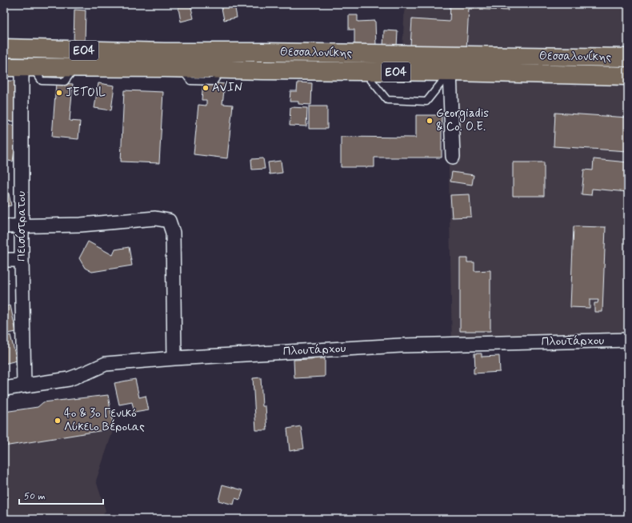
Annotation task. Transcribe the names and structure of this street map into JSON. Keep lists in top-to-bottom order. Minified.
{"streets":{"main road":["ΕΟ4","Θεσσαλονίκης"],"street":["Πεισίστρατου","Πλουτάρχου"]},"crossings":[["Θεσσαλονίκης","Πεισίστρατου"],["Πεισίστρατου","Πλουτάρχου"]],"places":["AVIN","JETOIL","Georgiadis & Co. O.E.","4ο & 3ο Γενικό Λύκειο Βέροιας"],"scale_bar":"50 m"}
